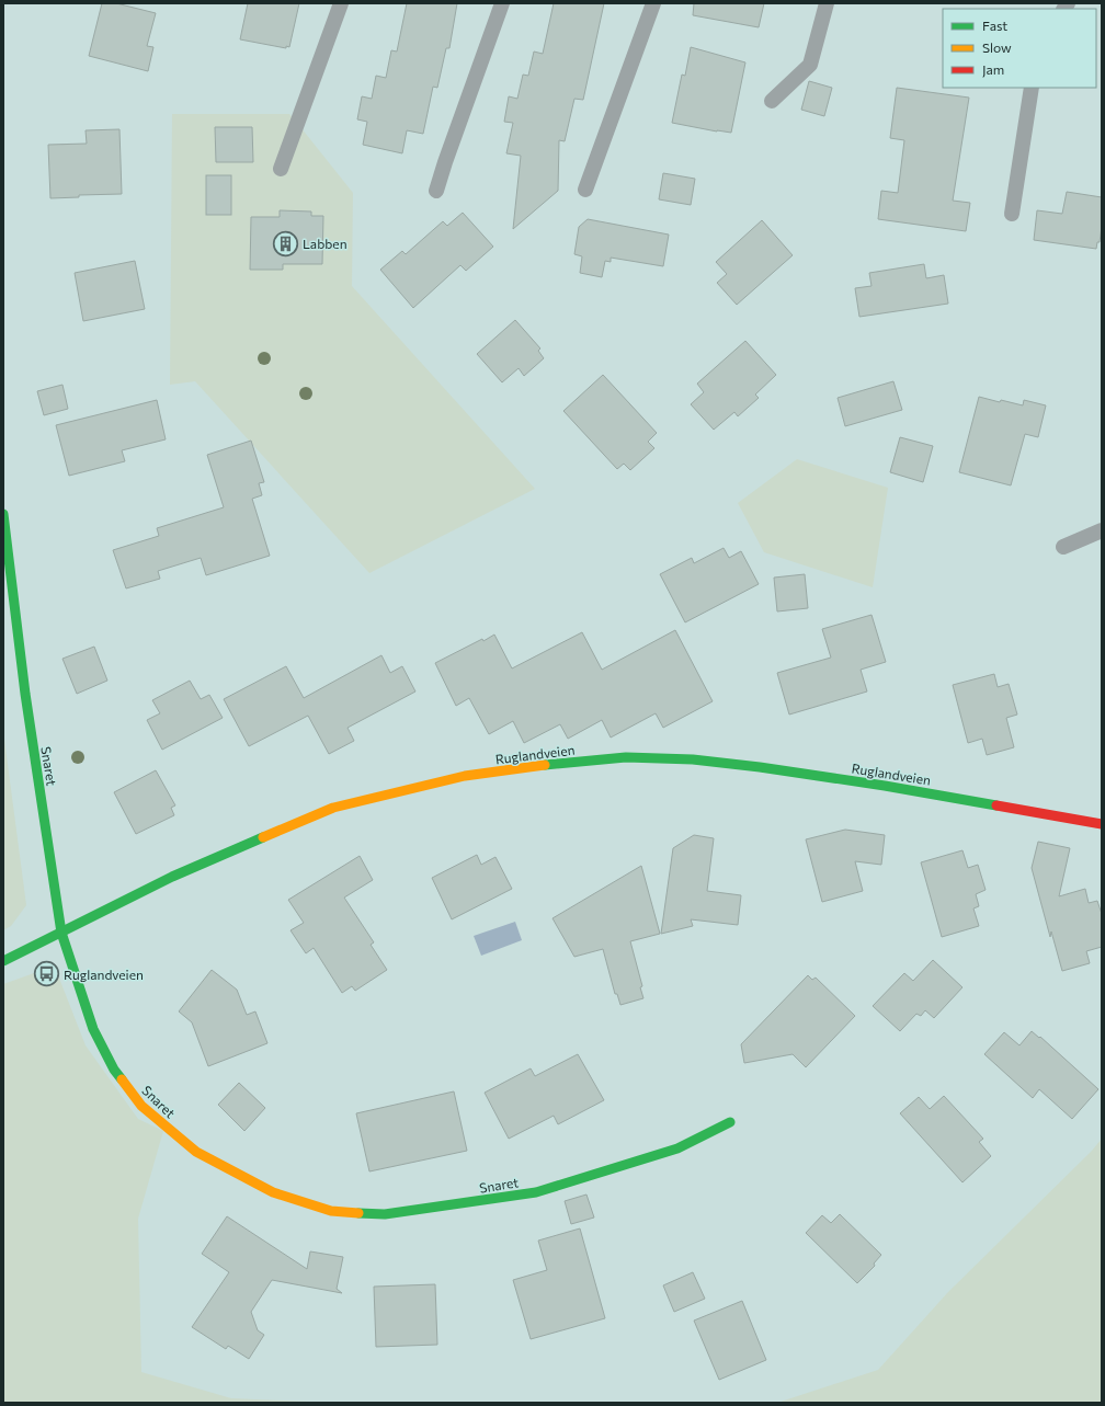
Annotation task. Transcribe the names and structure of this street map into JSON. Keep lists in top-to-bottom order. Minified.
{"streets":{"street":["Ruglandveien","Snaret"]},"crossings":[["Ruglandveien","Snaret"]],"places":{"building":["Labben"],"bus stop":["Ruglandveien"]},"legend":["Fast","Slow","Jam"]}
